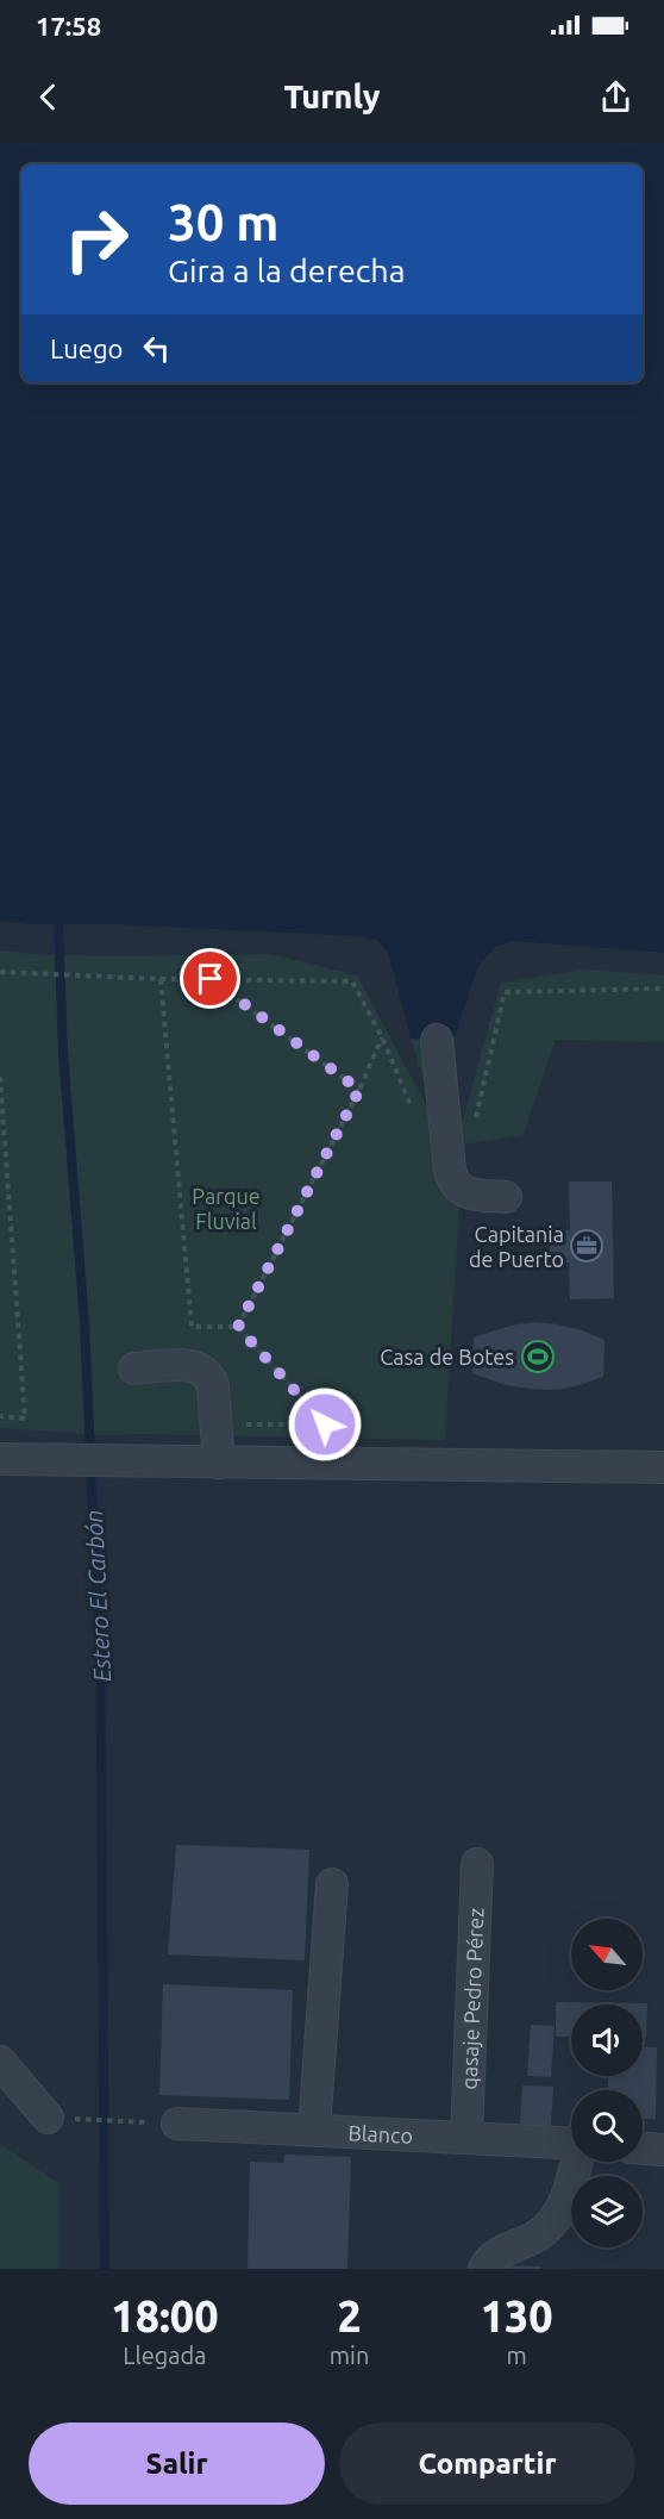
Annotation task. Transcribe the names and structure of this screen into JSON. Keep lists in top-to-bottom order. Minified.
{"streets":{"street":["qasaje Pedro Pérez","Blanco"]},"crossings":[["qasaje Pedro Pérez","Blanco"]],"water":["Estero El Carbón"],"parks":["Parque Fluvial"],"places":{"office":["Capitania de Puerto"],"sports":["Casa de Botes"]},"north":"top left","page":{"status":"17:58","header":"Turnly","turn":["30 m","Gira a la derecha"],"then":"Luego","eta":["18:00","Llegada","2","min","130","m"],"buttons":["Salir","Compartir"]}}
